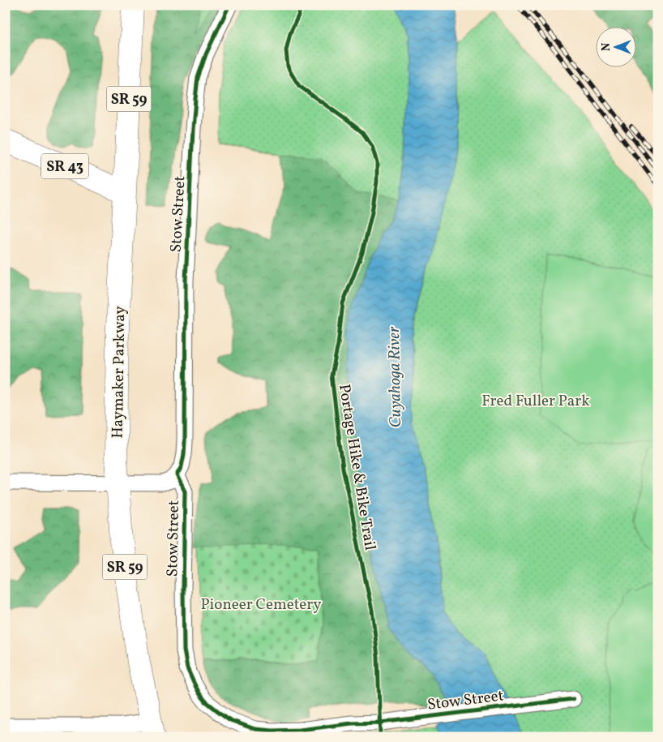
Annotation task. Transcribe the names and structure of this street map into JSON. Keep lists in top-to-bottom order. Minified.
{"streets":{"main road":["SR 59","SR 43","Haymaker Parkway"],"street":["Stow Street"],"cycle path":["Portage Hike & Bike Trail"]},"crossings":[["SR 43","Haymaker Parkway"]],"water":["Cuyahoga River"],"parks":["Fred Fuller Park","Pioneer Cemetery"],"north":"left"}
